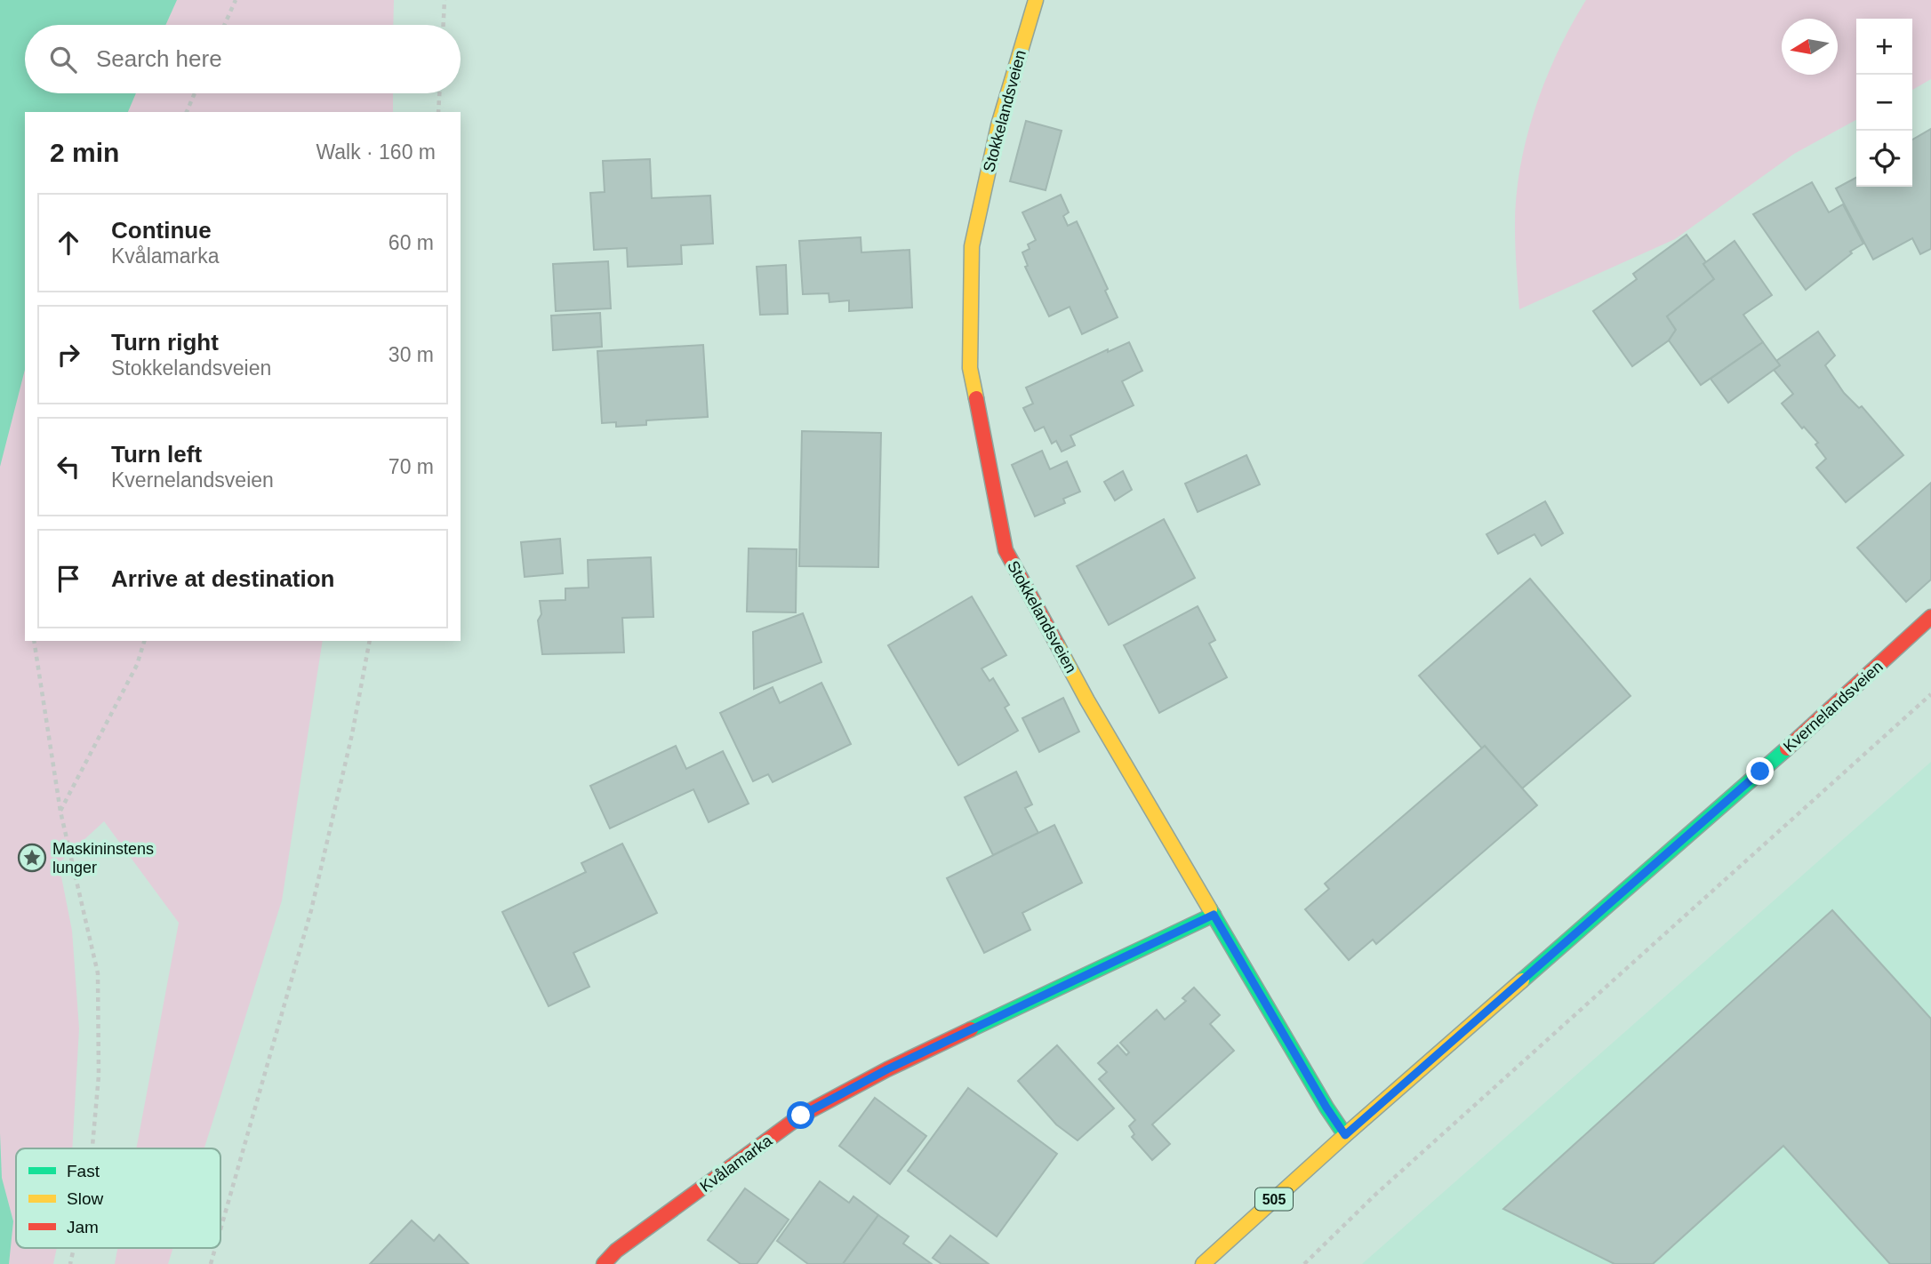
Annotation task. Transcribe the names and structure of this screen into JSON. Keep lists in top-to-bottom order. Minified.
{"streets":{"street":["Stokkelandsveien","Kvernelandsveien","Kvålamarka","505"]},"crossings":[["Stokkelandsveien","Kvernelandsveien"],["Stokkelandsveien","Kvålamarka"]],"places":{"place":["Maskininstens lunger"]},"legend":["Fast","Slow","Jam"],"north":"left","page":{"map_buttons":["+","−"],"search":"Search here","heading":["2 min","Walk · 160 m"],"list":[["Continue","Kvålamarka","60 m"],["Turn right","Stokkelandsveien","30 m"],["Turn left","Kvernelandsveien","70 m"],"Arrive at destination"]}}
